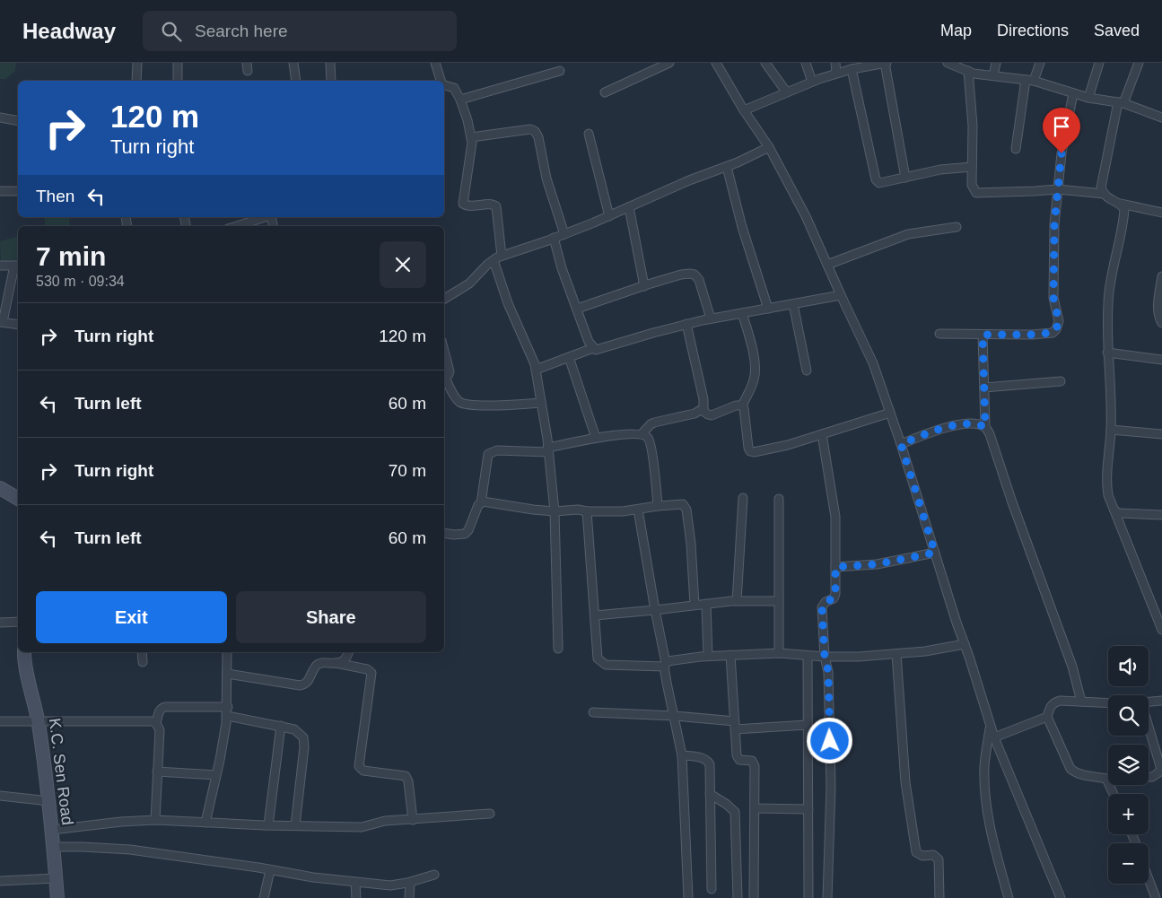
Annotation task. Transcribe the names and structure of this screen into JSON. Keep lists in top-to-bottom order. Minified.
{"streets":{"street":["K.C. Sen Road"]},"page":{"header":"Headway","search":"Search here","nav":["Map","Directions","Saved"],"turn":["120 m","Turn right"],"then":"Then","heading":["7 min","530 m · 09:34"],"list":[{"name":"Turn right","value":"120 m"},{"name":"Turn left","value":"60 m"},{"name":"Turn right","value":"70 m"},{"name":"Turn left","value":"60 m"}],"buttons":["Exit","Share"],"map_buttons":["+","−"]}}
